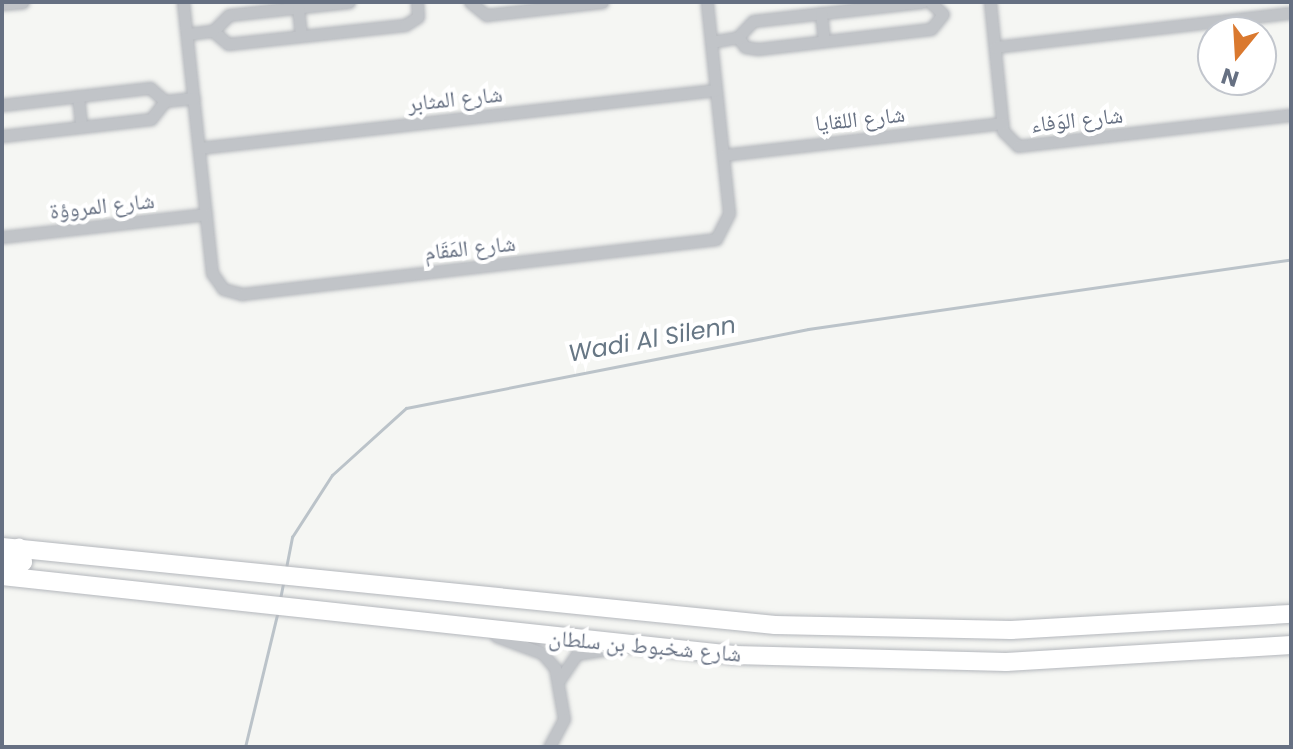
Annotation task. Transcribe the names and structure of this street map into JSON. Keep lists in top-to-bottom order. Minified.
{"streets":{"main road":["شارع شخبوط بن سلطان"],"street":["شارع المثابر","شارع اللقايا","شارع الوَفاء","شارع المروؤة","شارع المَقَام"]},"crossings":[["شارع المثابر","شارع المَقَام"],["شارع اللقايا","شارع الوَفاء"],["شارع اللقايا","شارع المَقَام"],["شارع المروؤة","شارع المَقَام"]],"water":["Wadi Al Silenn"],"north":"bottom"}
